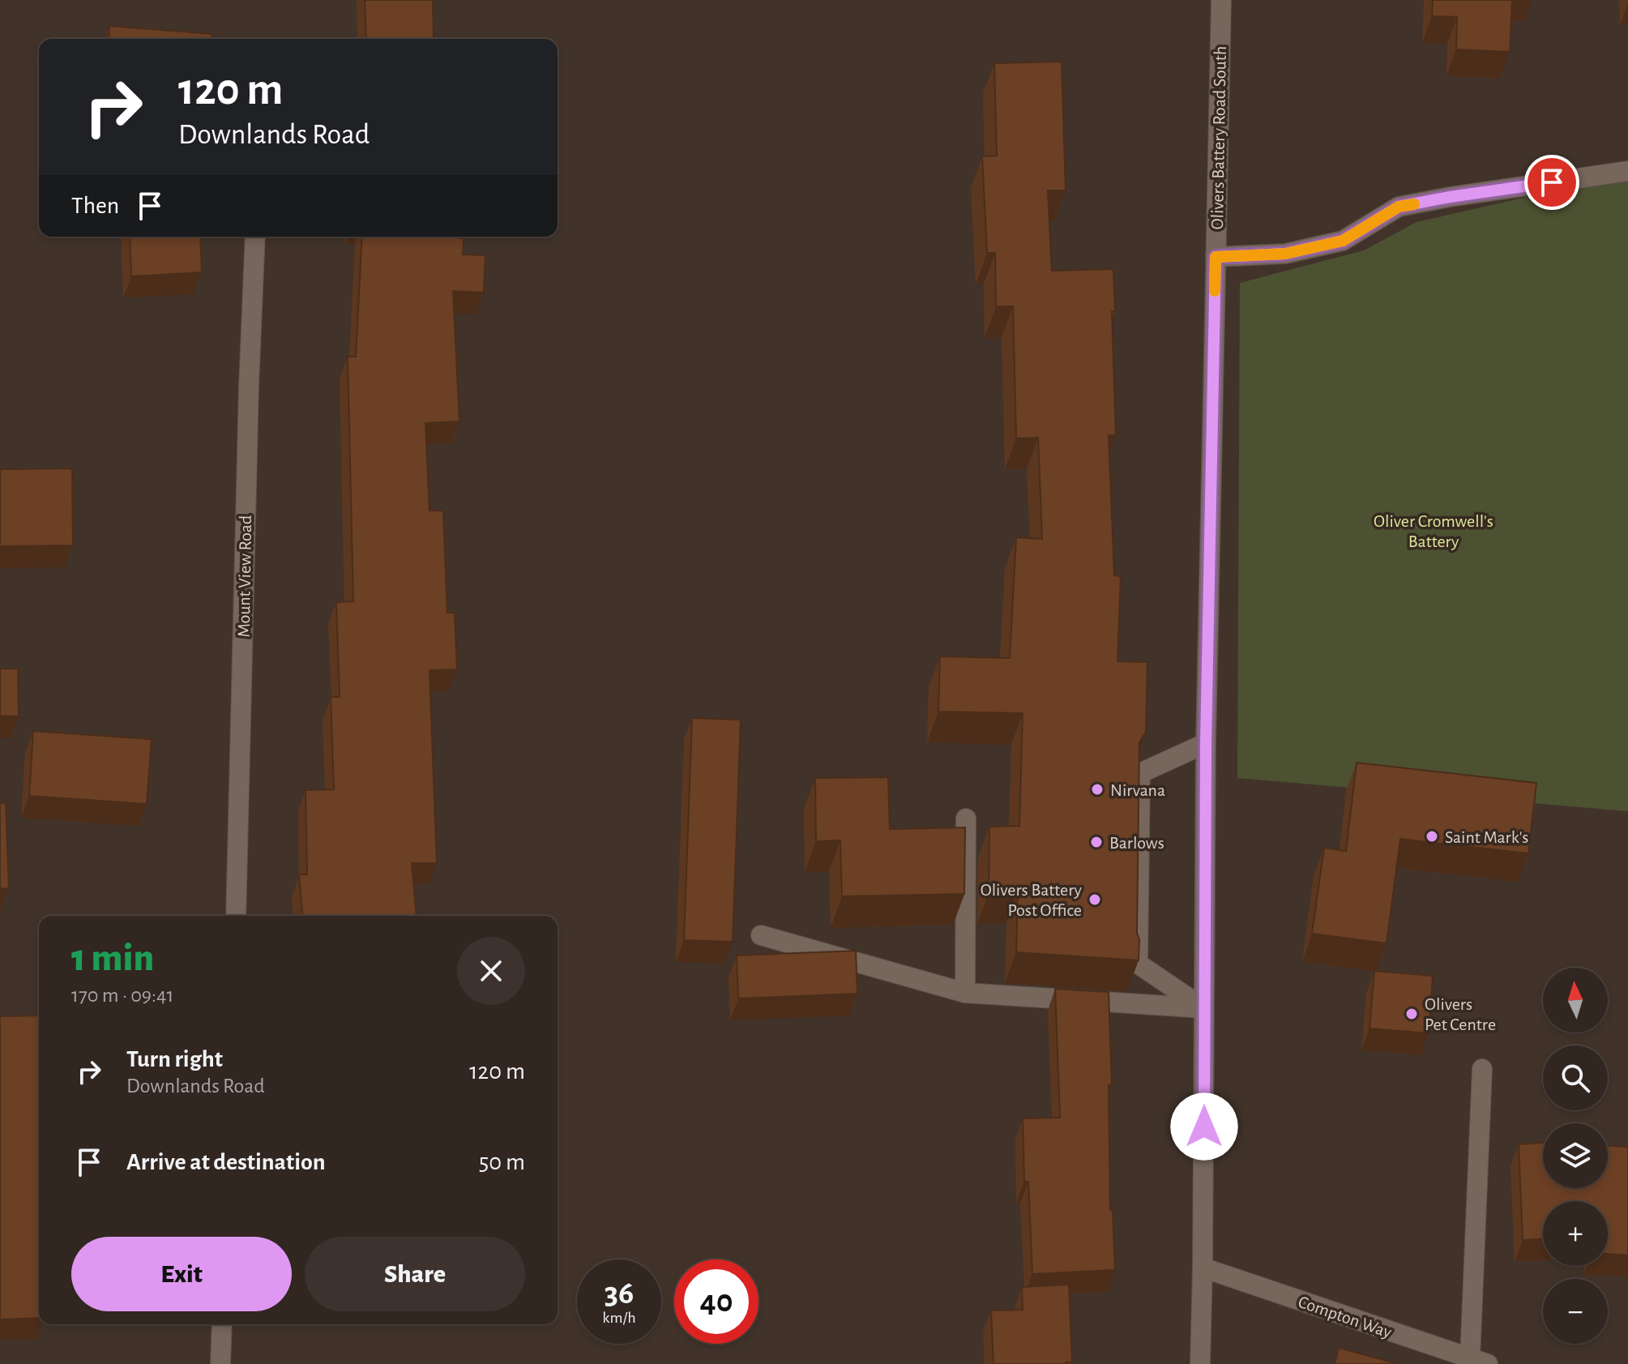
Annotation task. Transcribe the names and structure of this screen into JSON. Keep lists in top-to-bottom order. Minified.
{"streets":{"street":["Olivers Battery Road South","Mount View Road","Compton Way"]},"crossings":[["Olivers Battery Road South","Compton Way"]],"parks":["Oliver Cromwell's Battery"],"places":["Nirvana","Saint Mark's","Barlows","Olivers Battery Post Office","Olivers Pet Centre"],"north":"top","page":{"turn":["120 m","Downlands Road"],"then":"Then","heading":["1 min","170 m · 09:41"],"map_buttons":["+","−"],"list":[{"name":"Turn right","note":"Downlands Road","value":"120 m"},{"name":"Arrive at destination","value":"50 m"}],"buttons":["Exit","Share"],"speed":"36 km/h","limit":"40"}}
